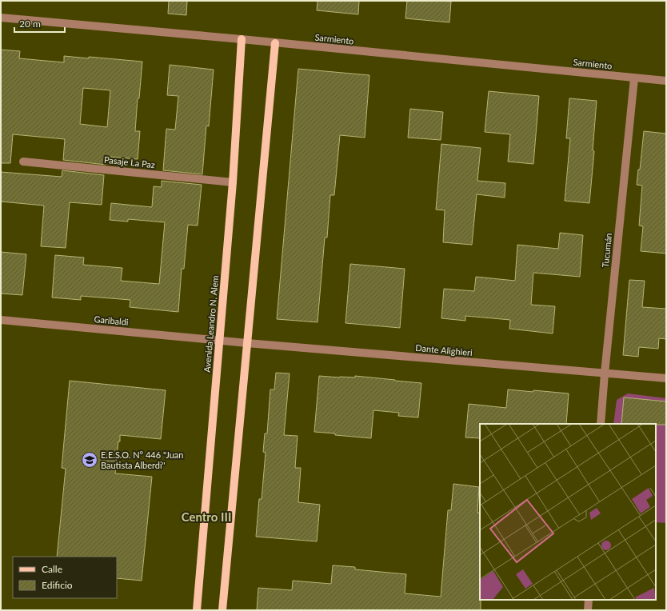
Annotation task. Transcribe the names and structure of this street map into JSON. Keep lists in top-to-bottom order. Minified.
{"streets":{"main road":["Avenida Leandro N. Alem"],"street":["Sarmiento","Pasaje La Paz","Tucumán","Garibaldi","Dante Alighieri"]},"crossings":[["Sarmiento","Tucumán"],["Sarmiento","Avenida Leandro N. Alem"],["Pasaje La Paz","Avenida Leandro N. Alem"],["Tucumán","Dante Alighieri"],["Garibaldi","Avenida Leandro N. Alem"],["Garibaldi","Dante Alighieri"],["Avenida Leandro N. Alem","Dante Alighieri"]],"districts":["Centro III"],"places":{"school or university":["E.E.S.O. N° 446 \"Juan Bautista Alberdi\""]},"legend":["Calle","Edificio"],"scale_bar":"20 m"}
